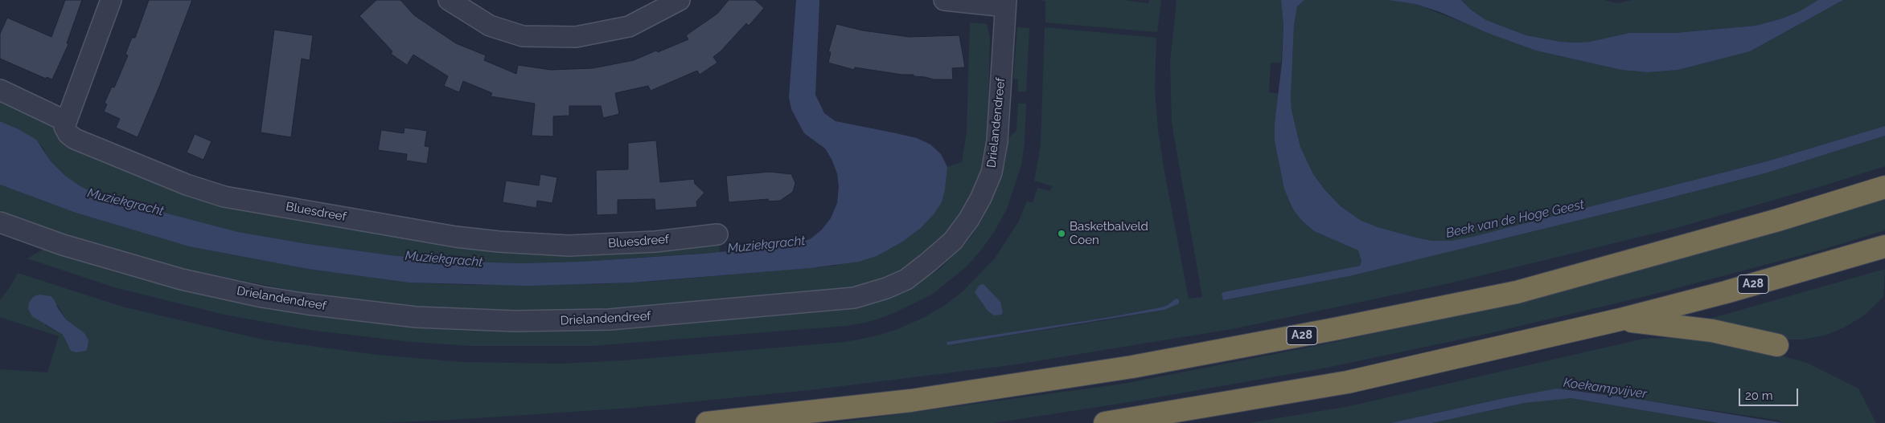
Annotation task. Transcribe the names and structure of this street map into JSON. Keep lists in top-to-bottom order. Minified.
{"streets":{"highway":["A28"],"street":["Drielandendreef","Bluesdreef"]},"water":["Muziekgracht","Beek van de Hoge Geest","Koekampvijver"],"places":["Basketbalveld Coen"],"scale_bar":"20 m"}
